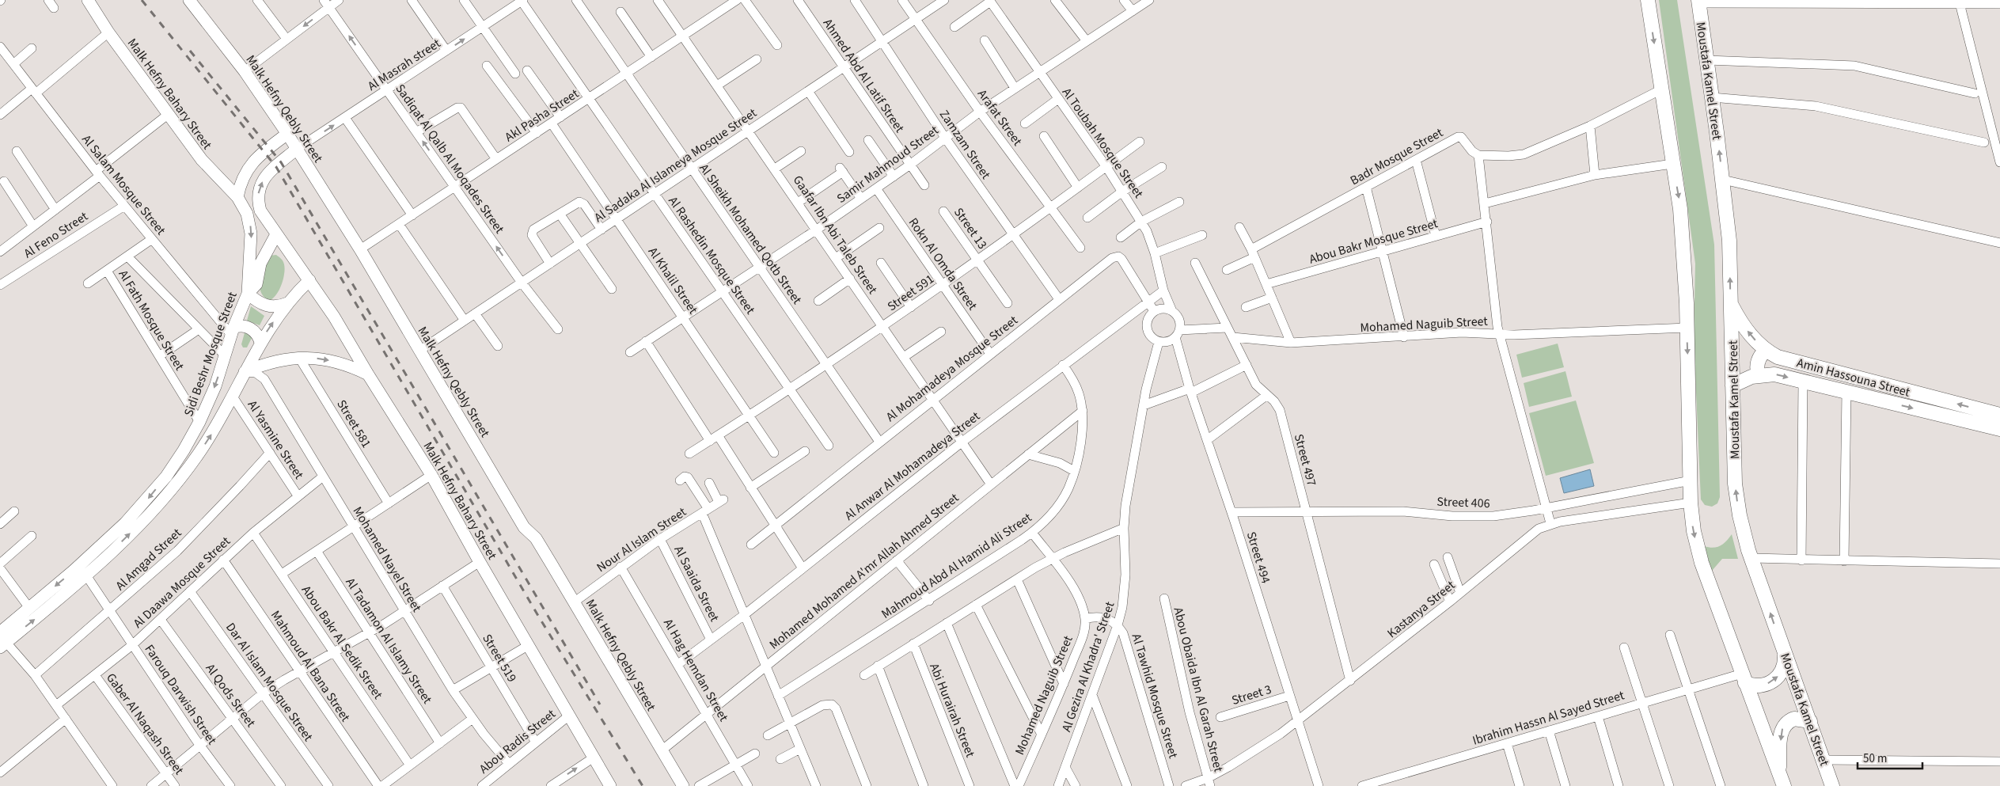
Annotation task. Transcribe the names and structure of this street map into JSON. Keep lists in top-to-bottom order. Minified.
{"streets":{"main road":["Moustafa Kamel Street","Amin Hassouna Street"],"street":["Al Masrah street","Ahmed Abd Al Latif Street","Malk Hefny Bahary Street","Malk Hefny Qebly Street","Akl Pasha Street","Arafat Street","Al Toubah Mosque Street","Zamzam Street","Badr Mosque Street","Sadiqat Al Qalb Al Moqades Street","Samir Mahmoud Street","Al Sadaka Al Islameya Mosque Street","Al Salam Mosque Street","Street 13","Al Sheikh Mohamed Qotb Street","Al Feno Street","Gaafar Ibn Abi Taleb Street","Abou Bakr Mosque Street","Al Rashedin Mosque Street","Rokn Al Omda Street","Al Khalil Street","Street 591","Al Fath Mosque Street","Mohamed Naguib Street","Sidi Beshr Mosque Street","Al Mohamadeya Mosque Street","Street 581","Al Yasmine Street","Street 497","Al Anwar Al Mohamadeya Street","Street 406","Nour Al Islam Street","Street 494","Al Amgad Street","Mohamed Nayel Street","Mahmoud Abd Al Hamid Ali Street","Mohamed Mohamed A'mr Allah Ahmed Street","Al Daawa Mosque Street","Al Saaida Street","Kastanya Street","Al Tadamon Al Islamy Street","Abou Bakr Al Sedik Street","Street 519","Mahmoud Al Bana Street","Al Gezira Al Khadra' Street","Al Hag Hemdan Street","Dar Al Islam Mosque Street","Abou Obaida Ibn Al Garah Street","Farouq Darwish Street","Street 3","Al Qods Street","Al Tawhid Mosque Street","Abi Hurairah Street","Ibrahim Hassn Al Sayed Street","Gaber Al Naqash Street","Abou Radis Street"]},"crossings":[["Al Masrah street","Malk Hefny Bahary Street"],["Al Masrah street","Malk Hefny Qebly Street"],["Al Masrah street","Sadiqat Al Qalb Al Moqades Street"],["Al Masrah street","Al Rashedin Mosque Street"],["Ahmed Abd Al Latif Street","Samir Mahmoud Street"],["Ahmed Abd Al Latif Street","Al Sadaka Al Islameya Mosque Street"],["Moustafa Kamel Street","Amin Hassouna Street"],["Malk Hefny Bahary Street","Malk Hefny Qebly Street"],["Malk Hefny Bahary Street","Sidi Beshr Mosque Street"],["Malk Hefny Bahary Street","Abou Radis Street"],["Malk Hefny Qebly Street","Akl Pasha Street"],["Malk Hefny Qebly Street","Al Sadaka Al Islameya Mosque Street"],["Malk Hefny Qebly Street","Nour Al Islam Street"],["Malk Hefny Qebly Street","Mohamed Mohamed A'mr Allah Ahmed Street"],["Akl Pasha Street","Sadiqat Al Qalb Al Moqades Street"],["Akl Pasha Street","Al Sheikh Mohamed Qotb Street"],["Akl Pasha Street","Gaafar Ibn Abi Taleb Street"],["Akl Pasha Street","Al Rashedin Mosque Street"],["Akl Pasha Street","Al Khalil Street"],["Arafat Street","Samir Mahmoud Street"],["Arafat Street","Al Sadaka Al Islameya Mosque Street"],["Arafat Street","Street 591"],["Al Toubah Mosque Street","Samir Mahmoud Street"],["Al Toubah Mosque Street","Street 591"],["Al Toubah Mosque Street","Al Mohamadeya Mosque Street"],["Al Toubah Mosque Street","Al Anwar Al Mohamadeya Street"],["Al Toubah Mosque Street","Street 494"],["Al Toubah Mosque Street","Al Gezira Al Khadra' Street"],["Zamzam Street","Samir Mahmoud Street"],["Zamzam Street","Al Sadaka Al Islameya Mosque Street"],["Zamzam Street","Street 591"],["Zamzam Street","Al Mohamadeya Mosque Street"],["Sadiqat Al Qalb Al Moqades Street","Al Sadaka Al Islameya Mosque Street"],["Samir Mahmoud Street","Al Sheikh Mohamed Qotb Street"],["Samir Mahmoud Street","Gaafar Ibn Abi Taleb Street"],["Samir Mahmoud Street","Al Rashedin Mosque Street"],["Samir Mahmoud Street","Rokn Al Omda Street"],["Samir Mahmoud Street","Al Khalil Street"],["Al Sadaka Al Islameya Mosque Street","Al Sheikh Mohamed Qotb Street"],["Al Sadaka Al Islameya Mosque Street","Gaafar Ibn Abi Taleb Street"],["Al Sadaka Al Islameya Mosque Street","Al Rashedin Mosque Street"],["Al Sadaka Al Islameya Mosque Street","Al Khalil Street"],["Al Salam Mosque Street","Al Feno Street"],["Al Salam Mosque Street","Sidi Beshr Mosque Street"],["Street 13","Street 591"],["Al Sheikh Mohamed Qotb Street","Street 591"],["Al Sheikh Mohamed Qotb Street","Al Mohamadeya Mosque Street"],["Gaafar Ibn Abi Taleb Street","Street 591"],["Gaafar Ibn Abi Taleb Street","Al Mohamadeya Mosque Street"],["Gaafar Ibn Abi Taleb Street","Al Anwar Al Mohamadeya Street"],["Gaafar Ibn Abi Taleb Street","Mohamed Mohamed A'mr Allah Ahmed Street"],["Al Rashedin Mosque Street","Street 591"],["Rokn Al Omda Street","Street 591"],["Rokn Al Omda Street","Al Mohamadeya Mosque Street"],["Al Khalil Street","Street 591"],["Al Fath Mosque Street","Sidi Beshr Mosque Street"],["Mohamed Naguib Street","Street 497"],["Mohamed Naguib Street","Mahmoud Abd Al Hamid Ali Street"],["Mohamed Naguib Street","Al Tawhid Mosque Street"],["Sidi Beshr Mosque Street","Al Yasmine Street"],["Sidi Beshr Mosque Street","Mohamed Nayel Street"],["Sidi Beshr Mosque Street","Farouq Darwish Street"],["Al Mohamadeya Mosque Street","Al Anwar Al Mohamadeya Street"],["Al Mohamadeya Mosque Street","Street 494"],["Al Mohamadeya Mosque Street","Al Gezira Al Khadra' Street"],["Al Yasmine Street","Al Amgad Street"],["Al Yasmine Street","Al Daawa Mosque Street"],["Street 497","Street 406"],["Street 497","Kastanya Street"],["Al Anwar Al Mohamadeya Street","Mahmoud Abd Al Hamid Ali Street"],["Al Anwar Al Mohamadeya Street","Al Saaida Street"],["Al Anwar Al Mohamadeya Street","Al Hag Hemdan Street"],["Street 406","Street 494"],["Nour Al Islam Street","Al Saaida Street"],["Nour Al Islam Street","Al Hag Hemdan Street"],["Street 494","Kastanya Street"],["Street 494","Al Gezira Al Khadra' Street"],["Street 494","Street 3"],["Al Amgad Street","Farouq Darwish Street"],["Mohamed Nayel Street","Al Daawa Mosque Street"],["Mohamed Nayel Street","Abou Radis Street"],["Mahmoud Abd Al Hamid Ali Street","Mohamed Mohamed A'mr Allah Ahmed Street"],["Mohamed Mohamed A'mr Allah Ahmed Street","Al Hag Hemdan Street"],["Al Daawa Mosque Street","Abou Bakr Al Sedik Street"],["Al Daawa Mosque Street","Mahmoud Al Bana Street"],["Al Daawa Mosque Street","Dar Al Islam Mosque Street"],["Al Daawa Mosque Street","Farouq Darwish Street"],["Al Daawa Mosque Street","Al Qods Street"],["Al Daawa Mosque Street","Gaber Al Naqash Street"],["Kastanya Street","Abou Obaida Ibn Al Garah Street"],["Street 519","Abou Radis Street"],["Al Gezira Al Khadra' Street","Al Tawhid Mosque Street"]],"one_way":["Al Masrah street"],"scale_bar":"50 m"}
